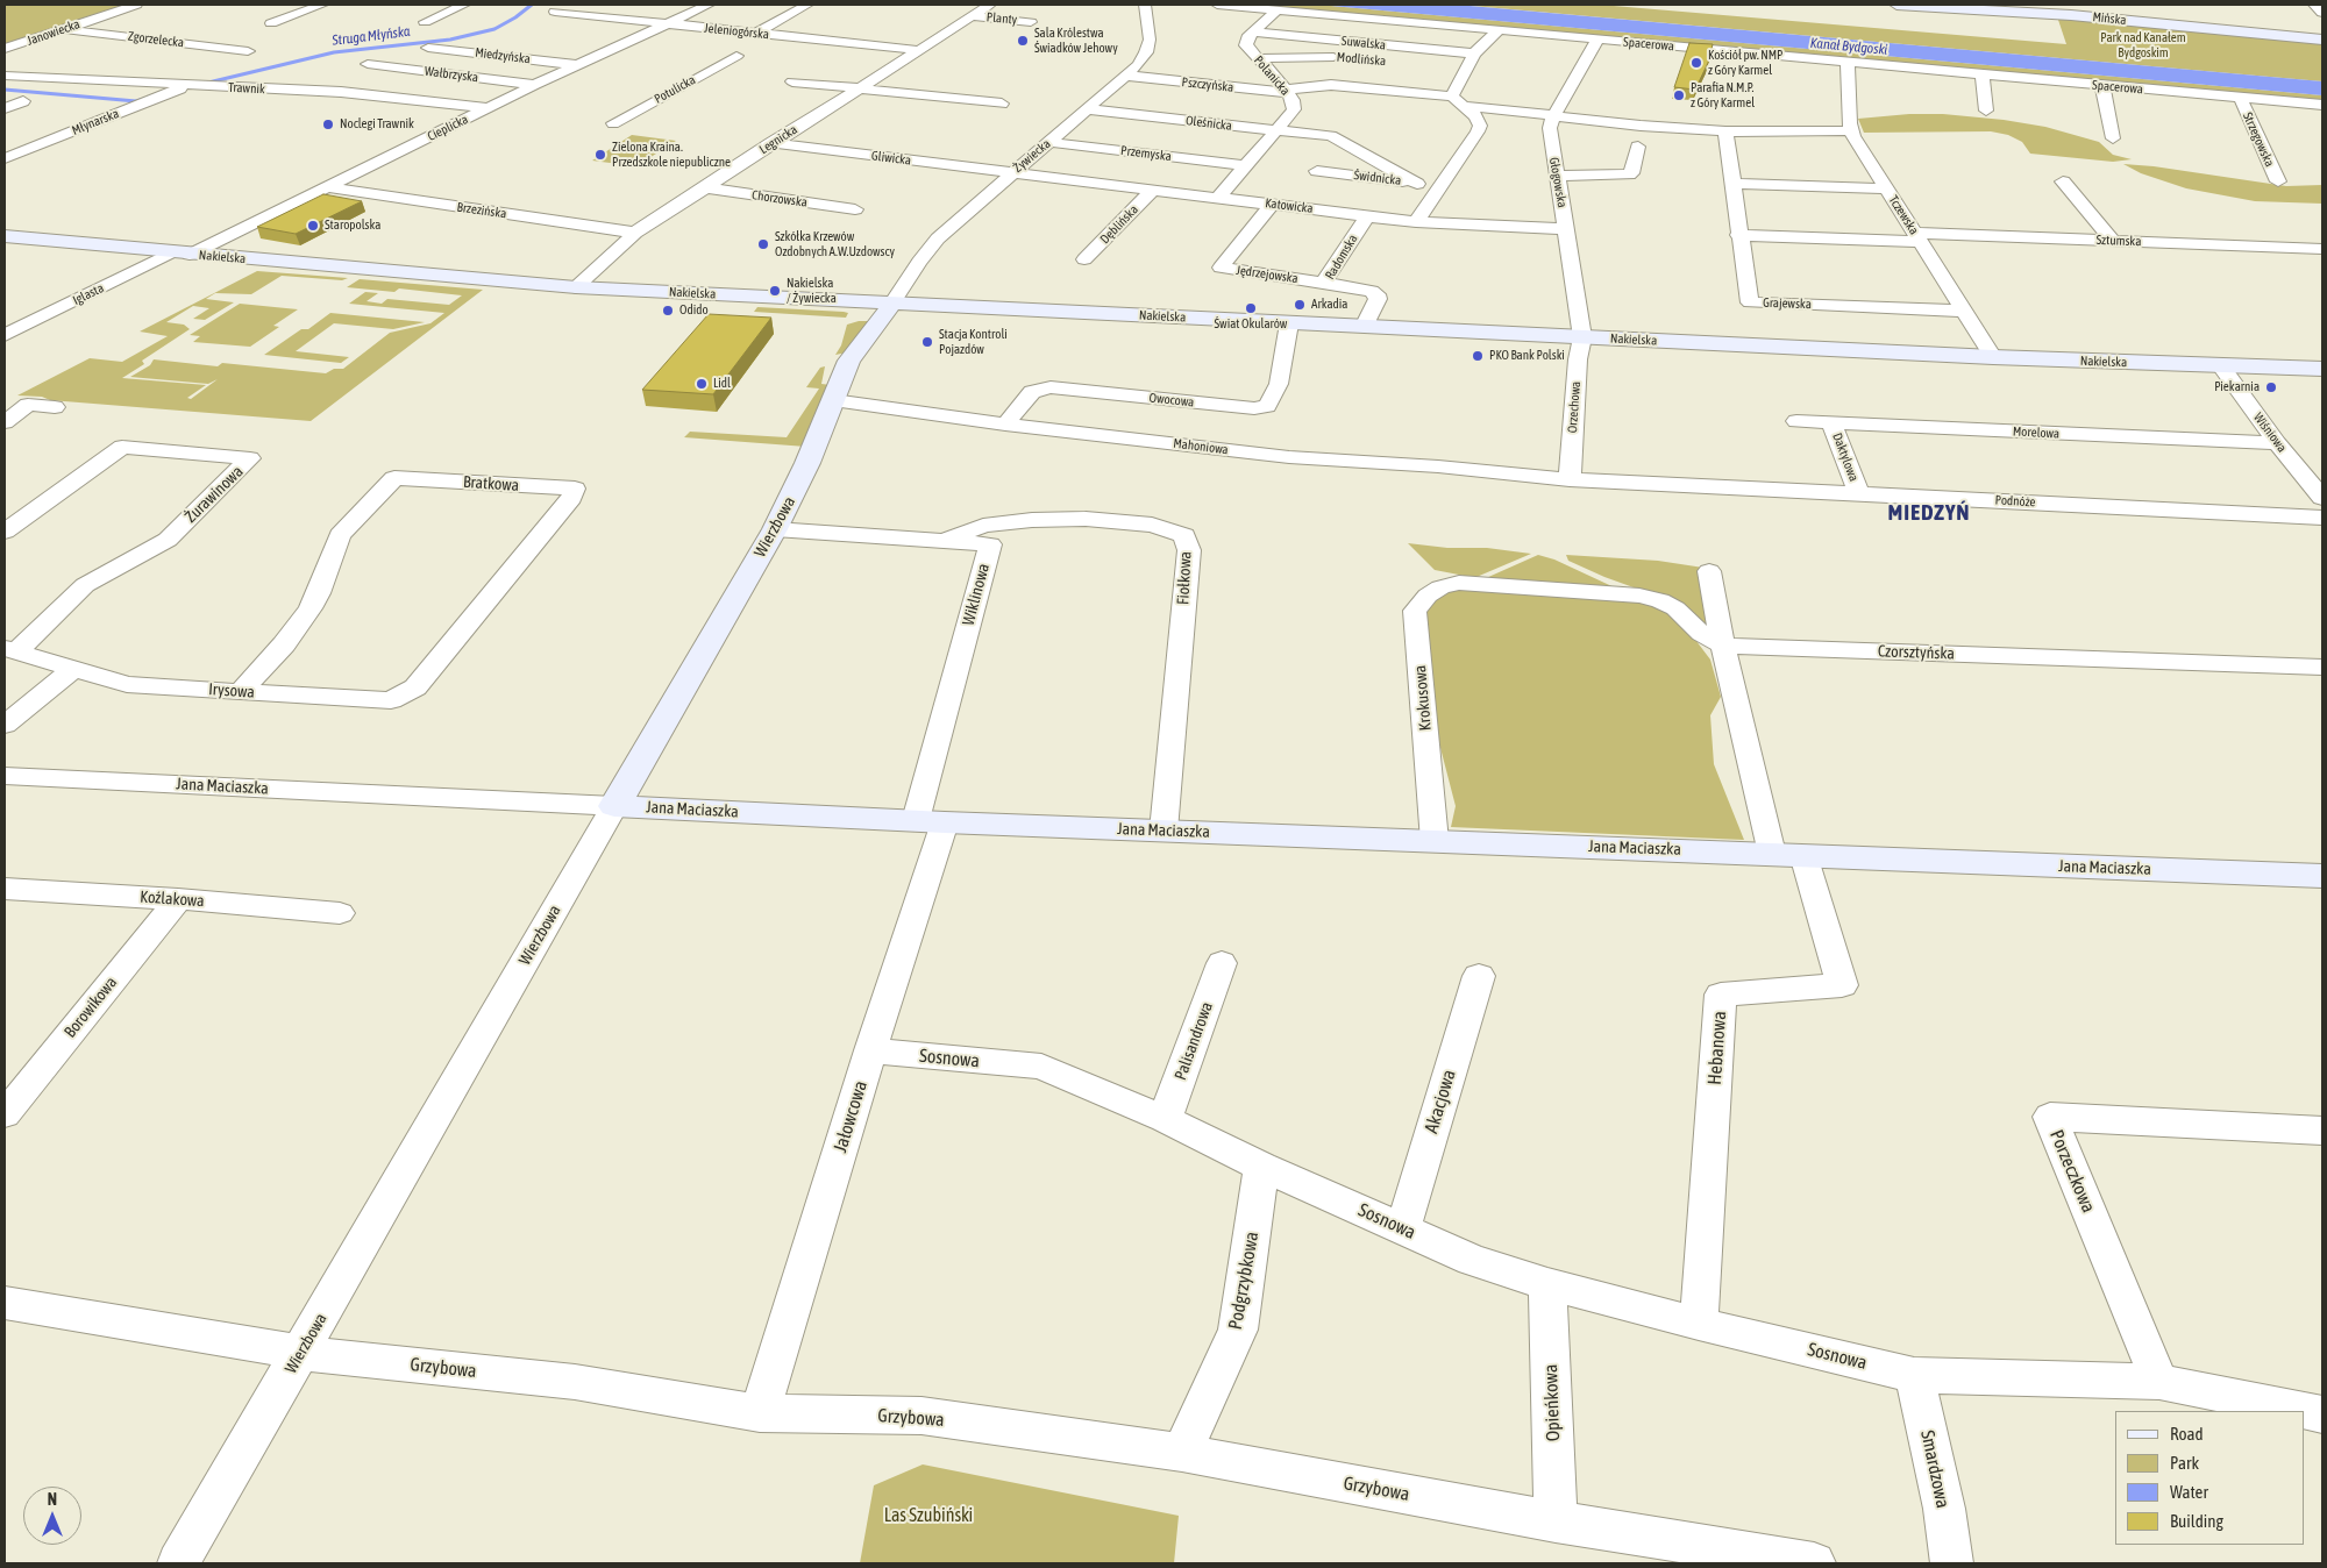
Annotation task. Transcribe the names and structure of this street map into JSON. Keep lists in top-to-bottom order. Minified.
{"streets":{"street":["Planty","Mińska","Jeleniogórska","Janowiecka","Zgorzelecka","Suwalska","Spacerowa","Miedzyńska","Modlińska","Wałbrzyska","Polanicka","Pszczyńska","Trawnik","Potulicka","Młynarska","Oleśnicka","Cieplicka","Legnicka","Strzegowska","Przemyska","Żywiecka","Gliwicka","Świdnicka","Głogowska","Chorzowska","Katowicka","Brzezińska","Tczewska","Dęblińska","Sztumska","Nakielska","Radomska","Jędrzejowska","Iglasta","Grajewska","Owocowa","Orzechowa","Morelowa","Wiśniowa","Mahoniowa","Daktylowa","Bratkowa","Żurawinowa","Podnóże","Wierzbowa","Fiołkowa","Wiklinowa","Czorsztyńska","Irysowa","Krokusowa","Jana Maciaszka","Koźlakowa","Borowikowa","Palisandrowa","Hebanowa","Sosnowa","Akacjowa","Jałowcowa","Porzeczkowa","Podgrzybkowa","Grzybowa","Opieńkowa","Smardzowa"]},"crossings":[["Planty","Legnicka"],["Jeleniogórska","Cieplicka"],["Jeleniogórska","Legnicka"],["Janowiecka","Zgorzelecka"],["Suwalska","Polanicka"],["Spacerowa","Polanicka"],["Spacerowa","Strzegowska"],["Spacerowa","Głogowska"],["Spacerowa","Tczewska"],["Miedzyńska","Cieplicka"],["Modlińska","Polanicka"],["Wałbrzyska","Cieplicka"],["Polanicka","Pszczyńska"],["Polanicka","Oleśnicka"],["Polanicka","Przemyska"],["Polanicka","Katowicka"],["Pszczyńska","Żywiecka"],["Trawnik","Młynarska"],["Trawnik","Cieplicka"],["Oleśnicka","Żywiecka"],["Oleśnicka","Świdnicka"],["Cieplicka","Brzezińska"],["Cieplicka","Nakielska"],["Cieplicka","Iglasta"],["Legnicka","Gliwicka"],["Legnicka","Chorzowska"],["Legnicka","Brzezińska"],["Legnicka","Nakielska"],["Przemyska","Żywiecka"],["Żywiecka","Gliwicka"],["Żywiecka","Katowicka"],["Żywiecka","Nakielska"],["Żywiecka","Wierzbowa"],["Gliwicka","Katowicka"],["Głogowska","Katowicka"],["Głogowska","Nakielska"],["Głogowska","Orzechowa"],["Katowicka","Dęblińska"],["Katowicka","Radomska"],["Katowicka","Jędrzejowska"],["Tczewska","Sztumska"],["Tczewska","Nakielska"],["Tczewska","Grajewska"],["Sztumska","Grajewska"],["Nakielska","Radomska"],["Nakielska","Iglasta"],["Nakielska","Owocowa"],["Nakielska","Orzechowa"],["Nakielska","Wiśniowa"],["Nakielska","Wierzbowa"],["Radomska","Jędrzejowska"],["Owocowa","Mahoniowa"],["Orzechowa","Mahoniowa"],["Orzechowa","Podnóże"],["Morelowa","Wiśniowa"],["Morelowa","Daktylowa"],["Mahoniowa","Podnóże"],["Mahoniowa","Wierzbowa"],["Daktylowa","Podnóże"],["Bratkowa","Irysowa"],["Żurawinowa","Irysowa"],["Wierzbowa","Wiklinowa"],["Wierzbowa","Jana Maciaszka"],["Wierzbowa","Grzybowa"],["Fiołkowa","Wiklinowa"],["Fiołkowa","Jana Maciaszka"],["Wiklinowa","Jana Maciaszka"],["Wiklinowa","Jałowcowa"],["Krokusowa","Jana Maciaszka"],["Jana Maciaszka","Hebanowa"],["Jana Maciaszka","Jałowcowa"],["Koźlakowa","Borowikowa"],["Palisandrowa","Sosnowa"],["Hebanowa","Sosnowa"],["Sosnowa","Akacjowa"],["Sosnowa","Jałowcowa"],["Sosnowa","Podgrzybkowa"],["Sosnowa","Opieńkowa"],["Sosnowa","Smardzowa"],["Jałowcowa","Grzybowa"],["Podgrzybkowa","Grzybowa"],["Grzybowa","Opieńkowa"]],"districts":["MIEDZYŃ"],"water":["Struga Młyńska","Kanał Bydgoski"],"parks":["Park nad Kanałem Bydgoskim","Las Szubiński"],"places":["Sala Królestwa Świadków Jehowy","Kościół pw. NMP z Góry Karmel","Parafia N.M.P. z Góry Karmel","Noclegi Trawnik","Zielona Kraina. Przedszkole niepubliczne","Staropolska","Szkółka Krzewów Ozdobnych A.W.Uzdowscy","Nakielska / Żywiecka","Arkadia","Świat Okularów","Odido","Stacja Kontroli Pojazdów","PKO Bank Polski","Lidl","Piekarnia"],"legend":["Road","Park","Water","Building"],"north":"top"}
